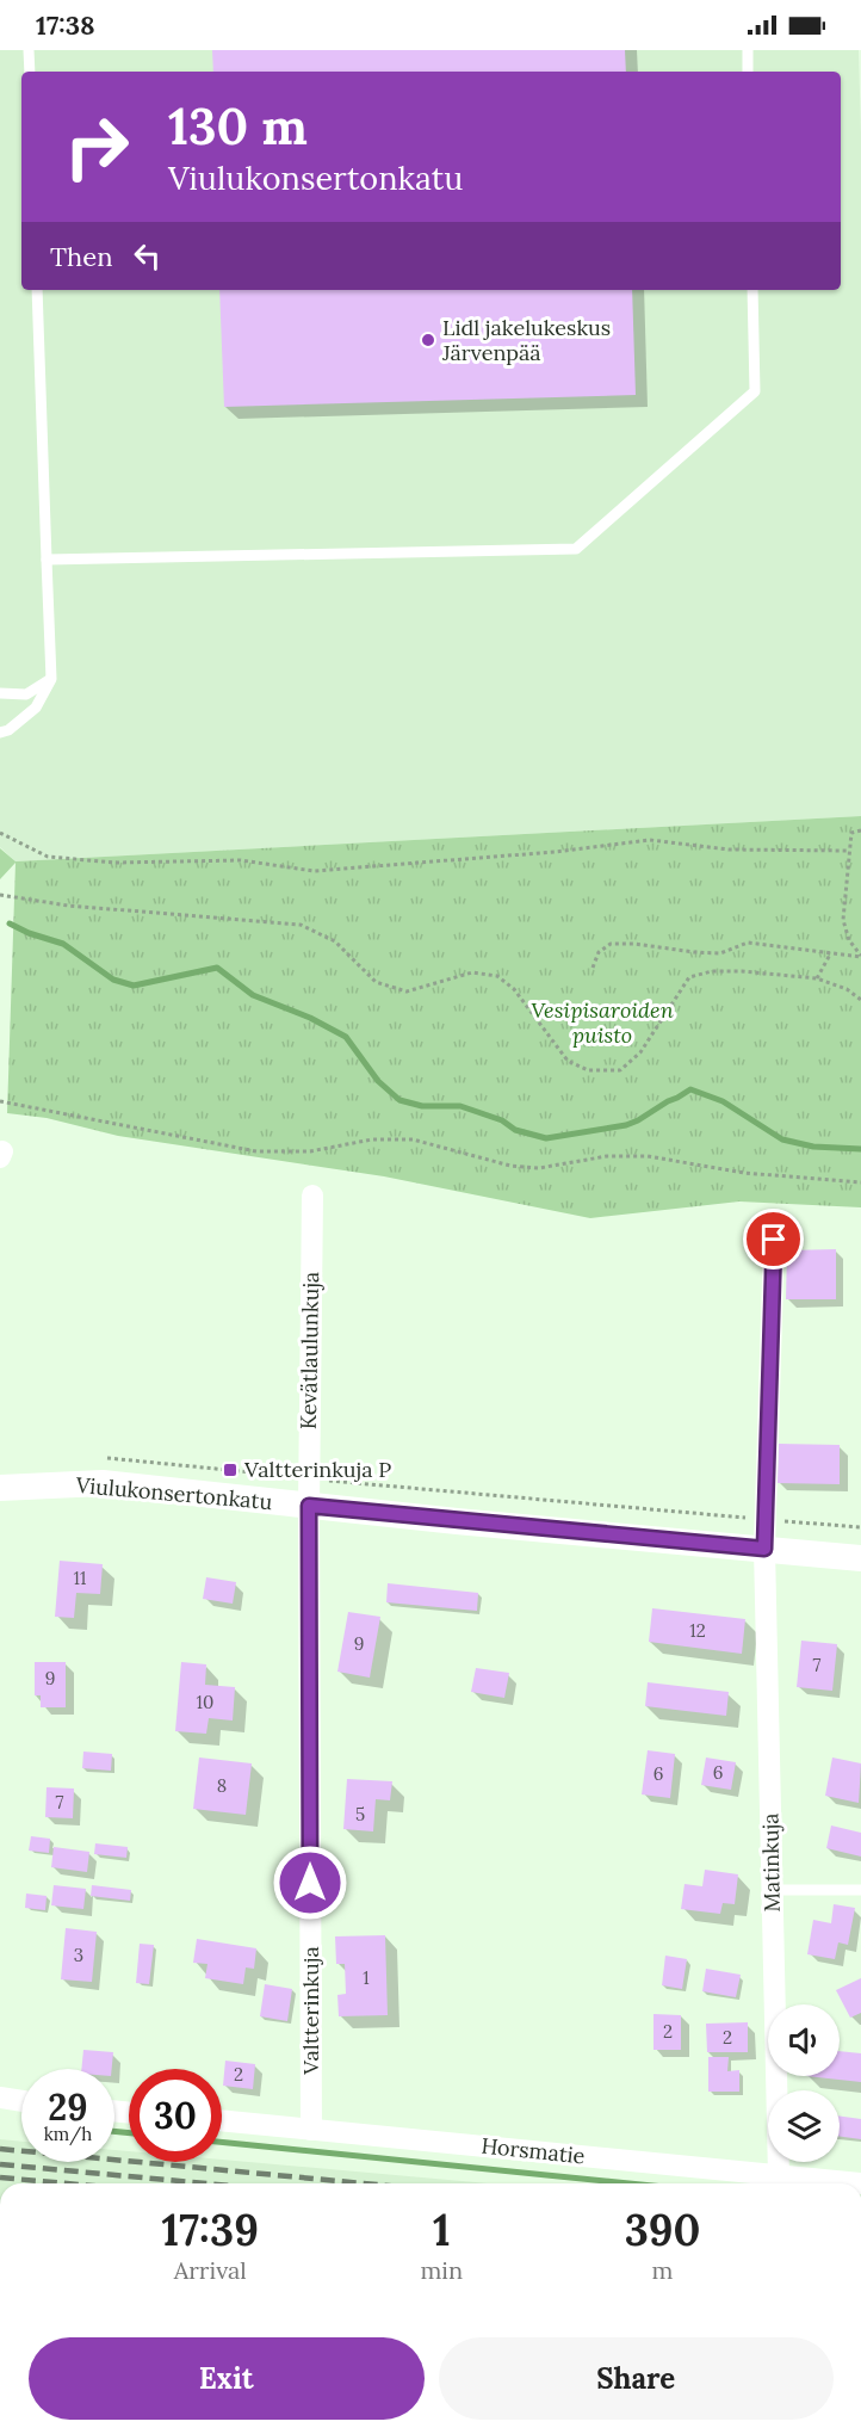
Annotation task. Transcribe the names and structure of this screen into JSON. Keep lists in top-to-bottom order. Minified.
{"streets":{"street":["Kevätlaulunkuja","Viulukonsertonkatu","Matinkuja","Valtterinkuja","Horsmatie"]},"crossings":[["Kevätlaulunkuja","Viulukonsertonkatu"],["Kevätlaulunkuja","Valtterinkuja"],["Viulukonsertonkatu","Matinkuja"],["Viulukonsertonkatu","Valtterinkuja"],["Matinkuja","Horsmatie"],["Valtterinkuja","Horsmatie"]],"parks":["Vesipisaroiden puisto"],"places":{"other":["Lidl jakelukeskus Järvenpää"],"transit":["Valtterinkuja P"]},"house_numbers":["11","12","9","7","9","10","6","6","8","7","5","3","1","2","2","2"],"page":{"status":"17:38","turn":["130 m","Viulukonsertonkatu"],"then":"Then","speed":"29 km/h","limit":"30","eta":["17:39","Arrival","1","min","390","m"],"buttons":["Exit","Share"]}}
